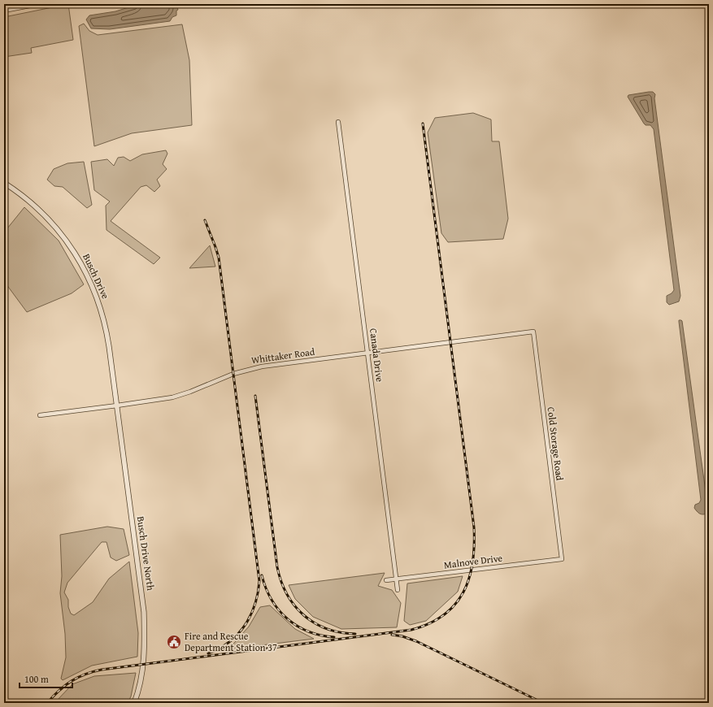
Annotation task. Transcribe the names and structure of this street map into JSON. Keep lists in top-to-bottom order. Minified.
{"streets":{"street":["Busch Drive","Canada Drive","Whittaker Road","Cold Storage Road","Busch Drive North","Malnove Drive"]},"crossings":[["Busch Drive","Whittaker Road"],["Busch Drive","Busch Drive North"],["Canada Drive","Whittaker Road"],["Canada Drive","Malnove Drive"],["Whittaker Road","Cold Storage Road"],["Whittaker Road","Busch Drive North"],["Cold Storage Road","Malnove Drive"]],"places":{"public building":["Fire and Rescue Department Station 37"]},"scale_bar":"100 m"}
